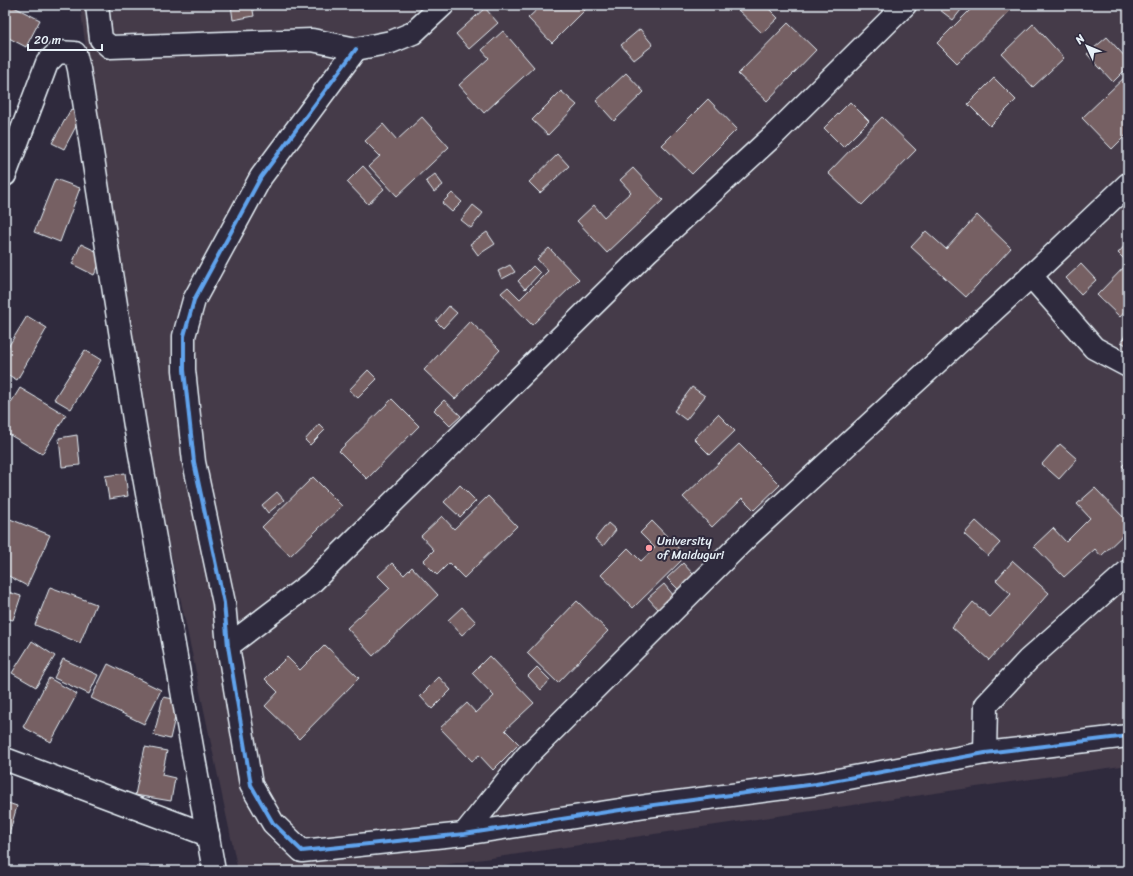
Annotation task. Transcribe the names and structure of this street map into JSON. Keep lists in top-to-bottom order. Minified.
{"places":["University of Maiduguri"],"scale_bar":"20 m","north":"top left"}
